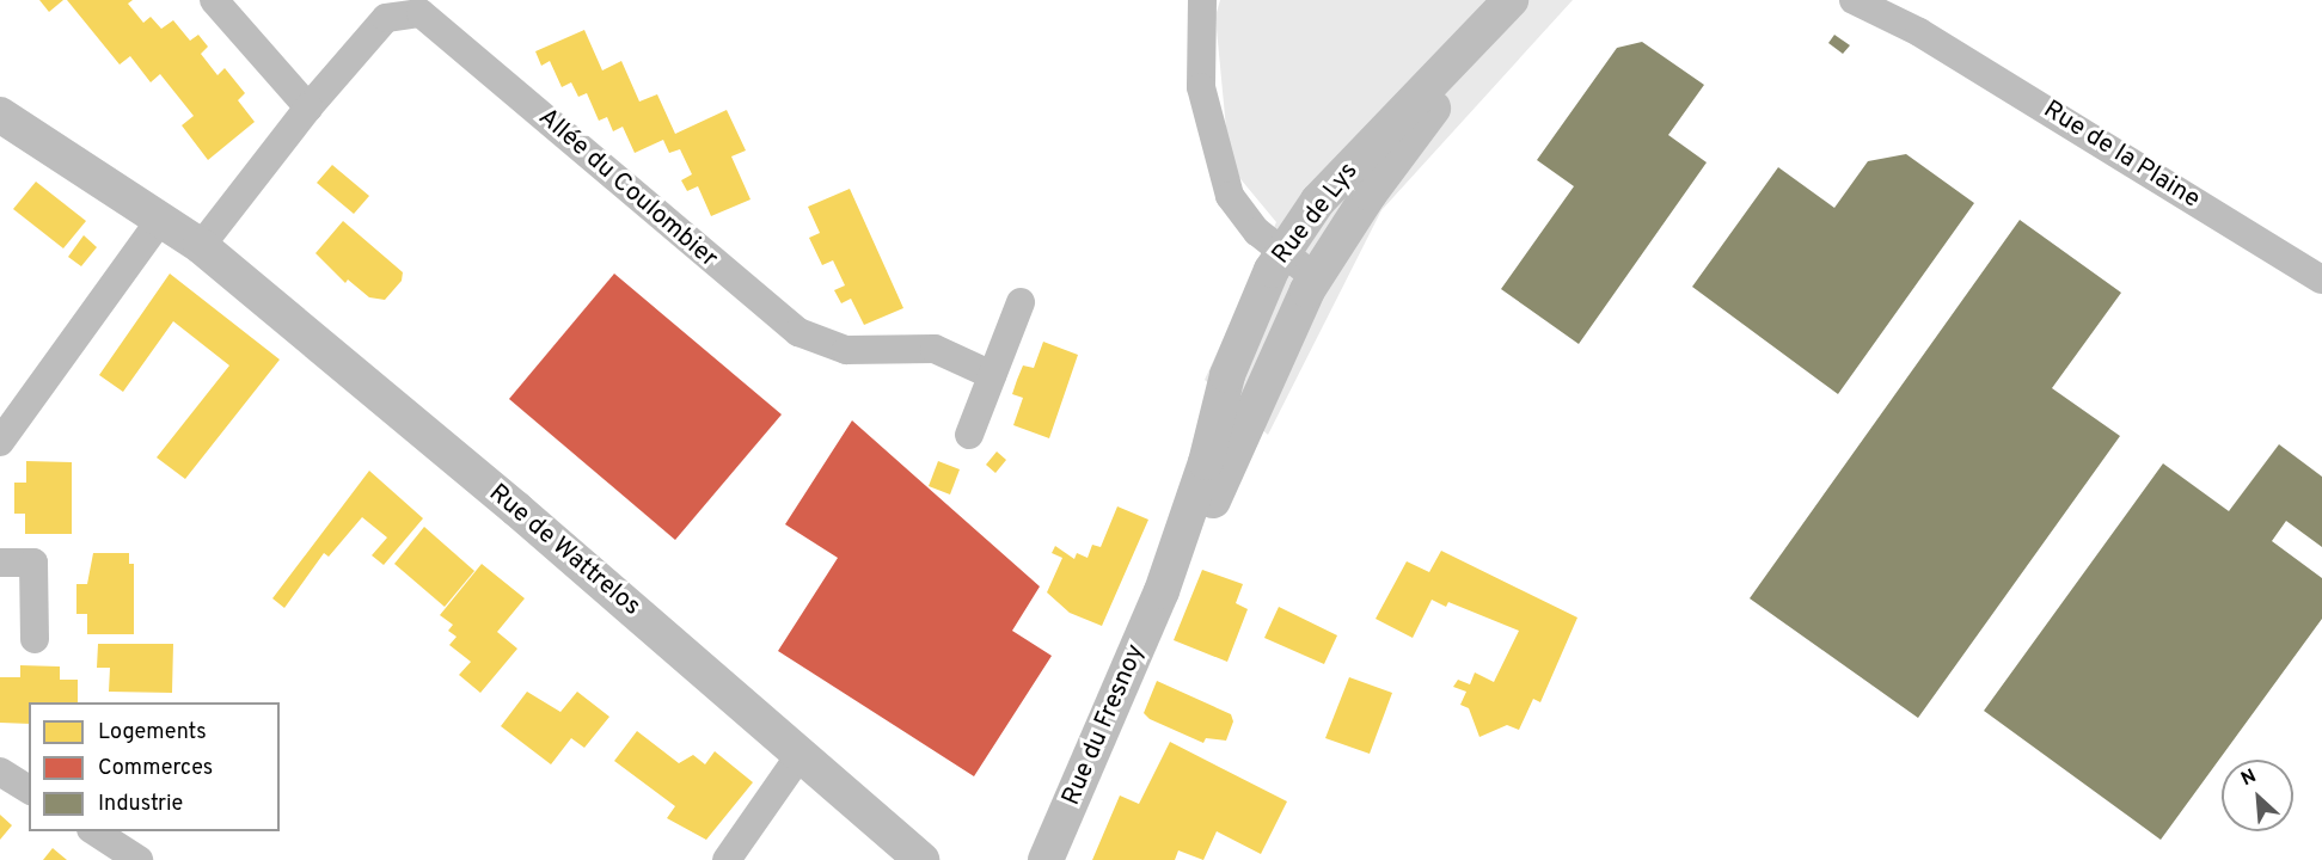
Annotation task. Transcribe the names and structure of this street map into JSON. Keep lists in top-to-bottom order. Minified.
{"streets":{"street":["Rue de la Plaine","Allée du Coulombier","Rue de Lys","Rue de Wattrelos","Rue du Fresnoy"]},"crossings":[["Allée du Coulombier","Rue de Wattrelos"],["Rue de Lys","Rue du Fresnoy"]],"legend":["Logements","Commerces","Industrie"],"north":"top left"}
